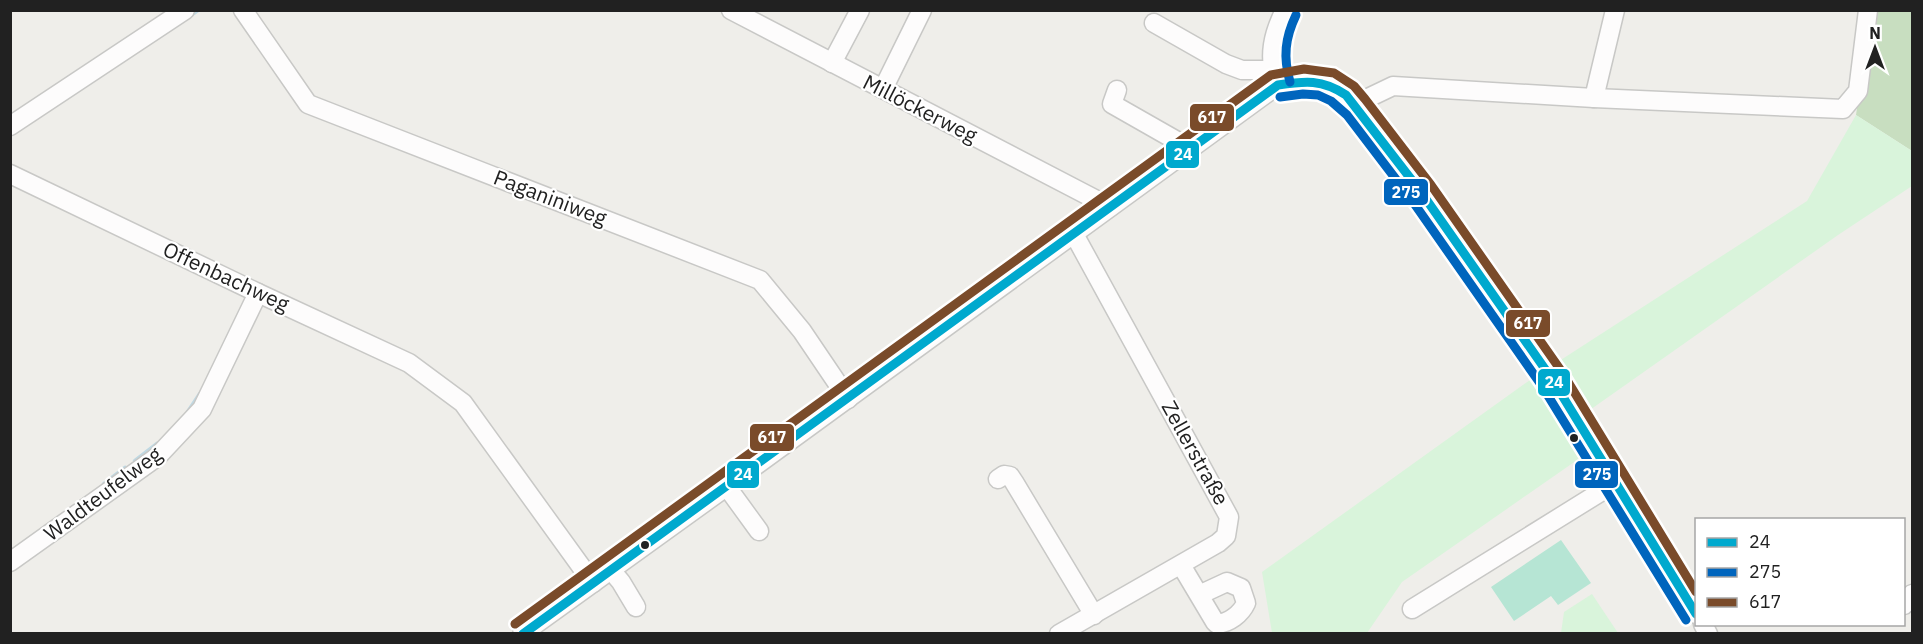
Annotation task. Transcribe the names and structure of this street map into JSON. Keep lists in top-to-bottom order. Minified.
{"streets":{"street":["Millöckerweg","Paganiniweg","Offenbachweg","Zellerstraße","Waldteufelweg"]},"crossings":[["Offenbachweg","Waldteufelweg"]],"lines":["transit line 275","transit line 617","transit line 24"],"legend":["24","275","617"],"north":"top"}
